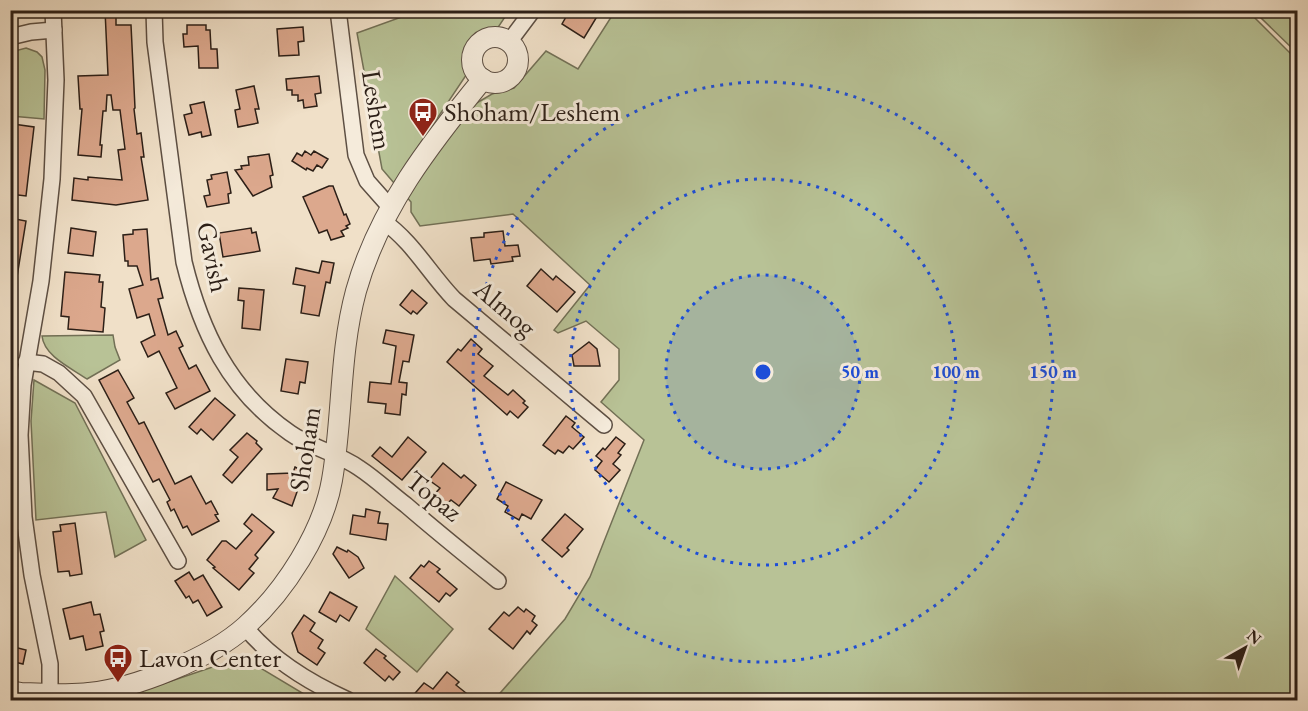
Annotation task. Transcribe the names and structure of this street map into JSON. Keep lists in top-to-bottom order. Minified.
{"streets":{"street":["Leshem","Gavish","Almog","Shoham","Topaz"]},"crossings":[["Leshem","Almog"],["Leshem","Shoham"],["Gavish","Shoham"],["Gavish","Topaz"],["Almog","Shoham"],["Shoham","Topaz"]],"places":{"bus stop":["Shoham/Leshem","Lavon Center"]},"north":"top right","rings":["50 m","100 m","150 m"]}
